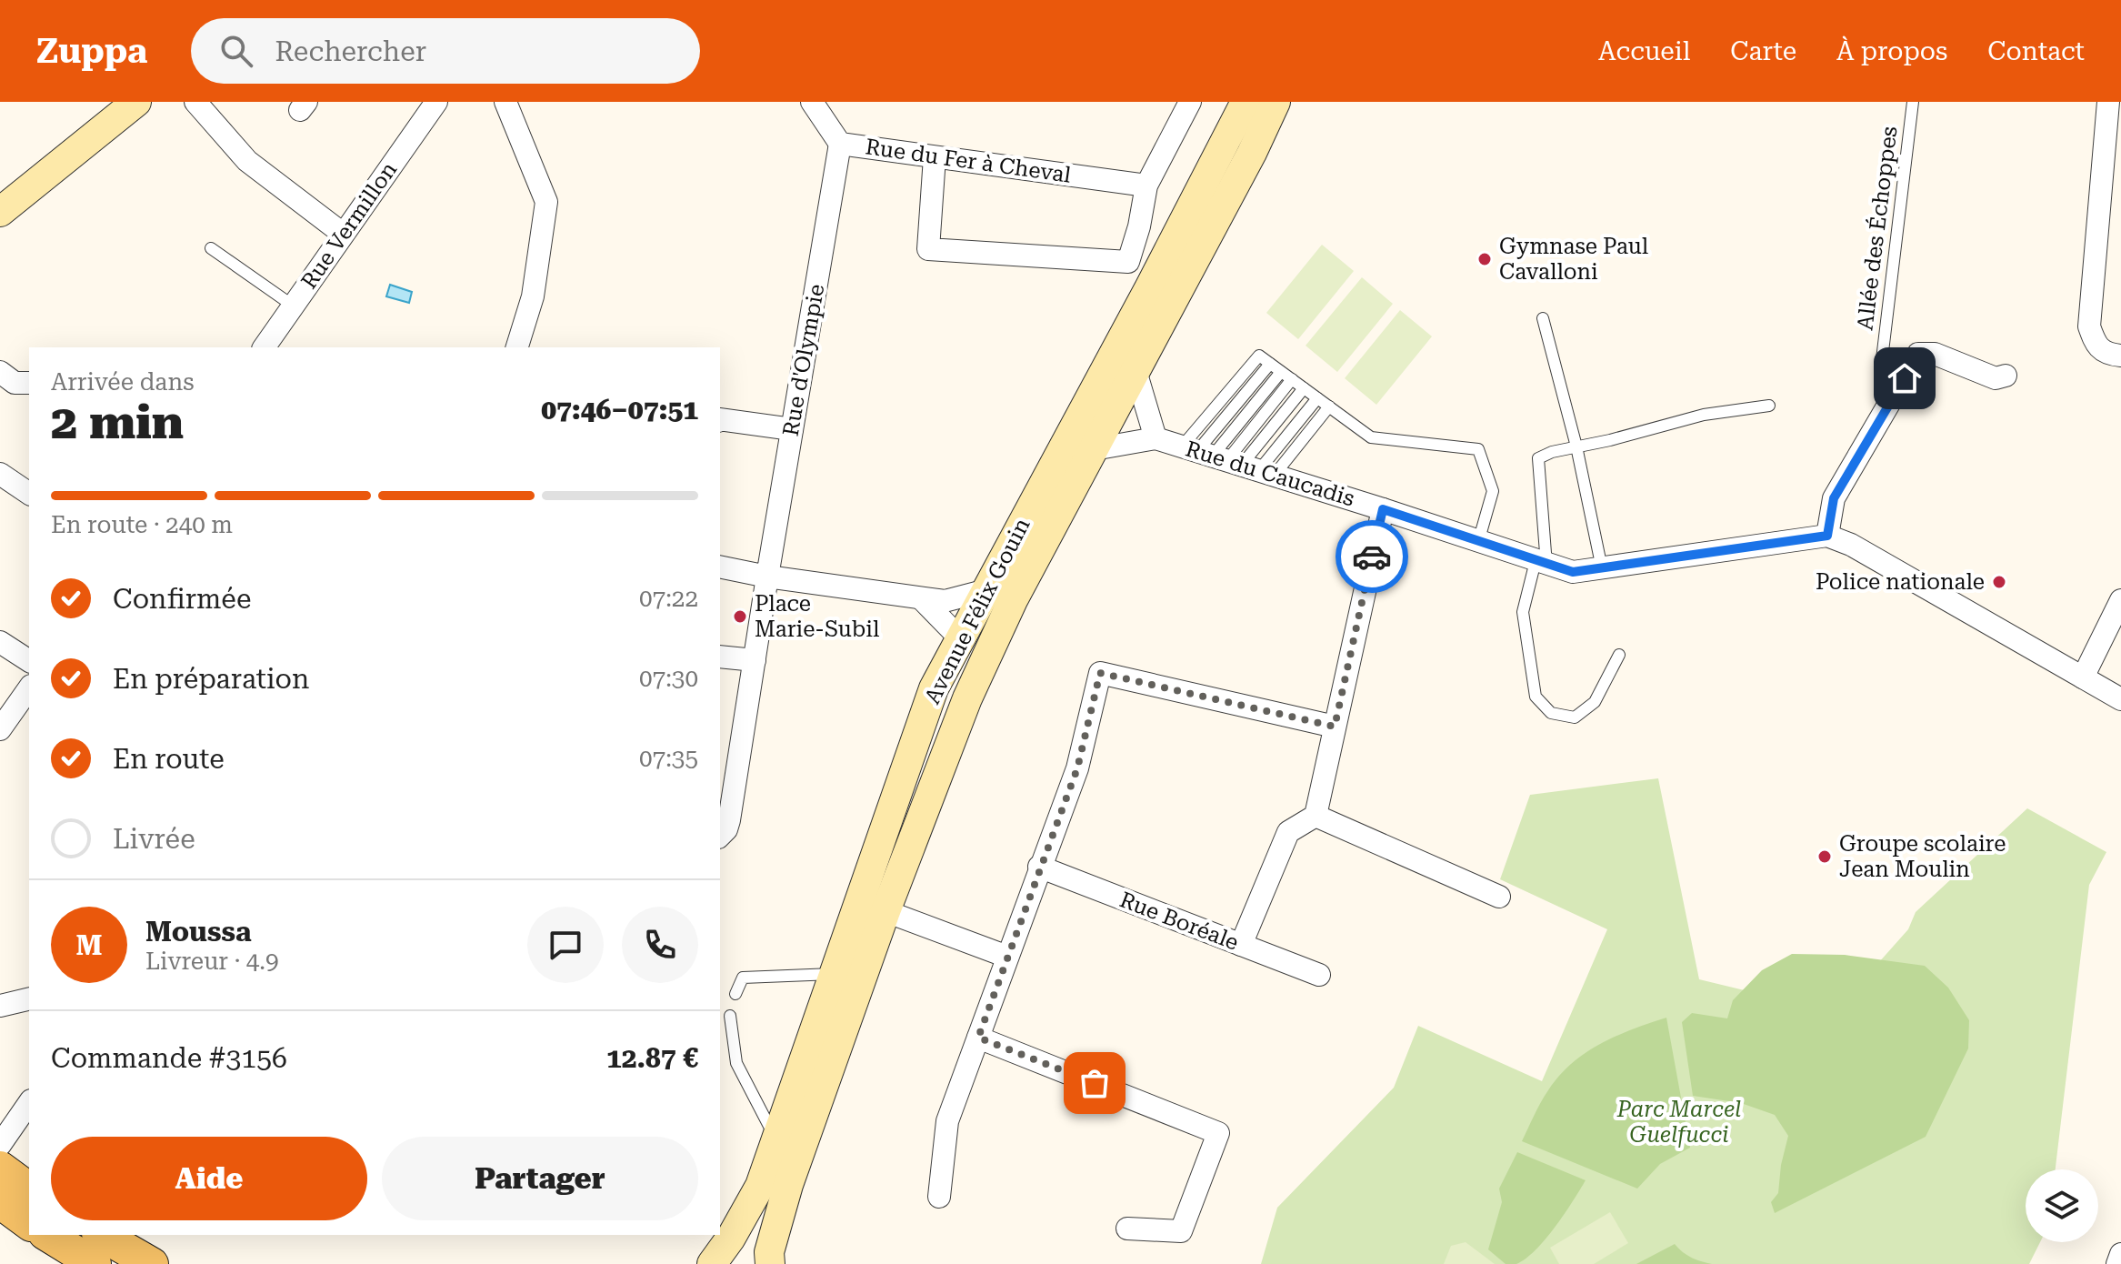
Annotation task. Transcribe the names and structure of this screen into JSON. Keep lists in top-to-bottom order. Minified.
{"streets":{"main road":["Avenue Félix Gouin"],"street":["Rue du Fer à Cheval","Rue Vermillon","Rue d'Olympie","Rue du Caucadis","Rue Boréale"],"lane":["Allée des Échoppes"]},"crossings":[["Rue du Fer à Cheval","Rue d'Olympie"],["Rue du Caucadis","Avenue Félix Gouin"]],"parks":["Parc Marcel Guelfucci"],"places":["Gymnase Paul Cavalloni","Police nationale","Place Marie-Subil","Groupe scolaire Jean Moulin"],"page":{"header":"Zuppa","search":"Rechercher","nav":["Accueil","Carte","À propos","Contact"],"heading":["2 min","Arrivée dans","07:46–07:51"],"panel":["Moussa","Livreur · 4.9","Commande #3156","12.87 €"],"bar":"En route · 240 m","list":[["Confirmée","07:22"],["En préparation","07:30"],["En route","07:35"],"Livrée"],"round":"M","buttons":["Aide","Partager"]}}
